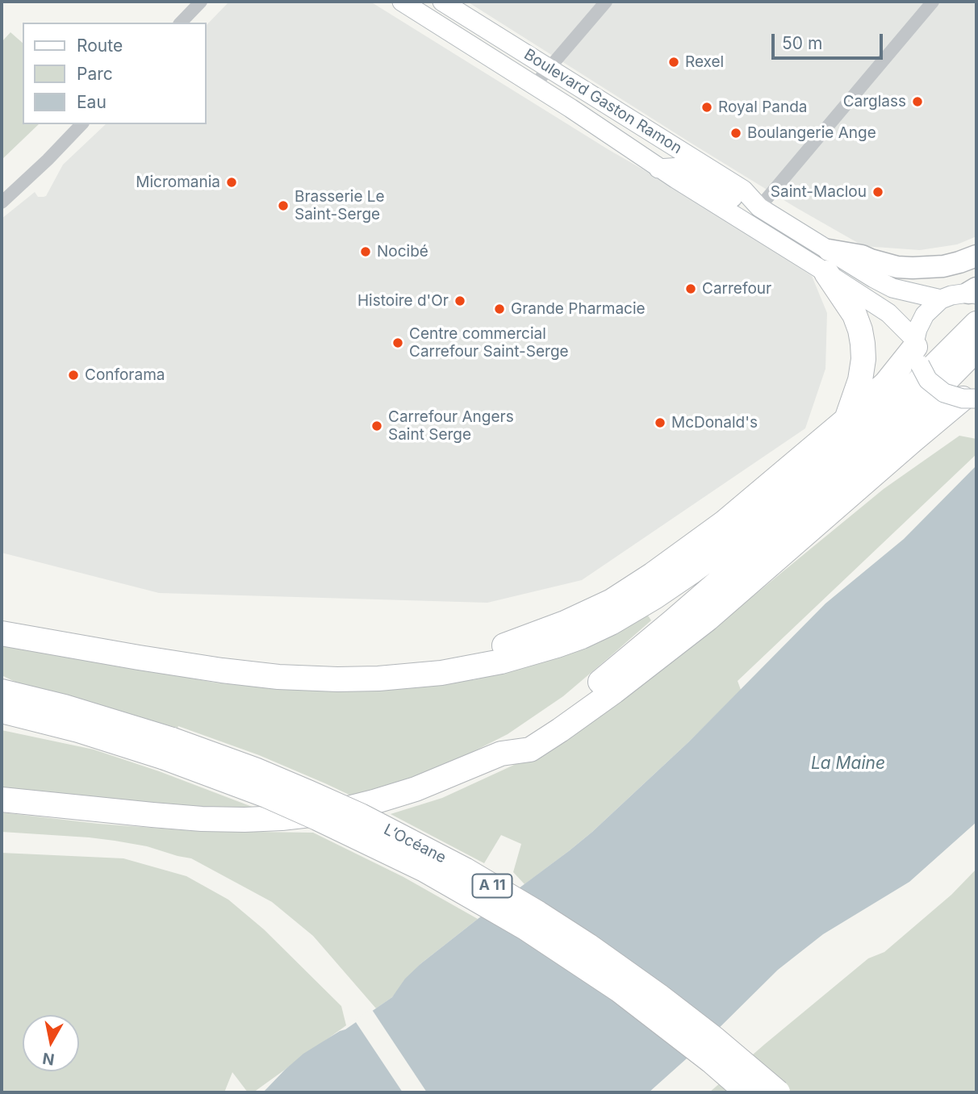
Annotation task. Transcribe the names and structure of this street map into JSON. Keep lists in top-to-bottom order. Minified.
{"streets":{"highway":["L’Océane","A 11"],"main road":["Boulevard Gaston Ramon"]},"water":["La Maine"],"places":["Rexel","Carglass","Royal Panda","Boulangerie Ange","Micromania","Saint-Maclou","Brasserie Le Saint-Serge","Nocibé","Carrefour","Histoire d'Or","Grande Pharmacie","Centre commercial Carrefour Saint-Serge","Conforama","McDonald's","Carrefour Angers Saint Serge"],"legend":["Route","Parc","Eau"],"scale_bar":"50 m","north":"bottom"}
